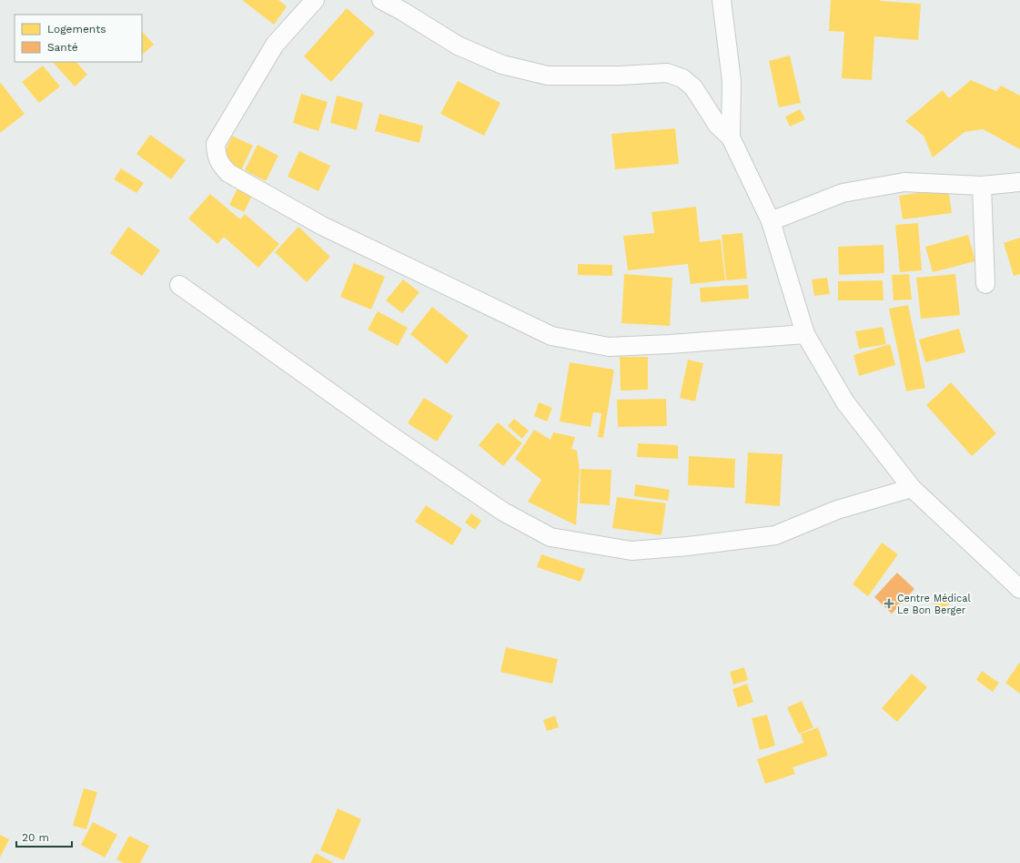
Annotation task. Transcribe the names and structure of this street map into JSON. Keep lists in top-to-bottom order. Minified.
{"places":{"health":["Centre Médical Le Bon Berger"]},"legend":["Logements","Santé"],"scale_bar":"20 m"}
